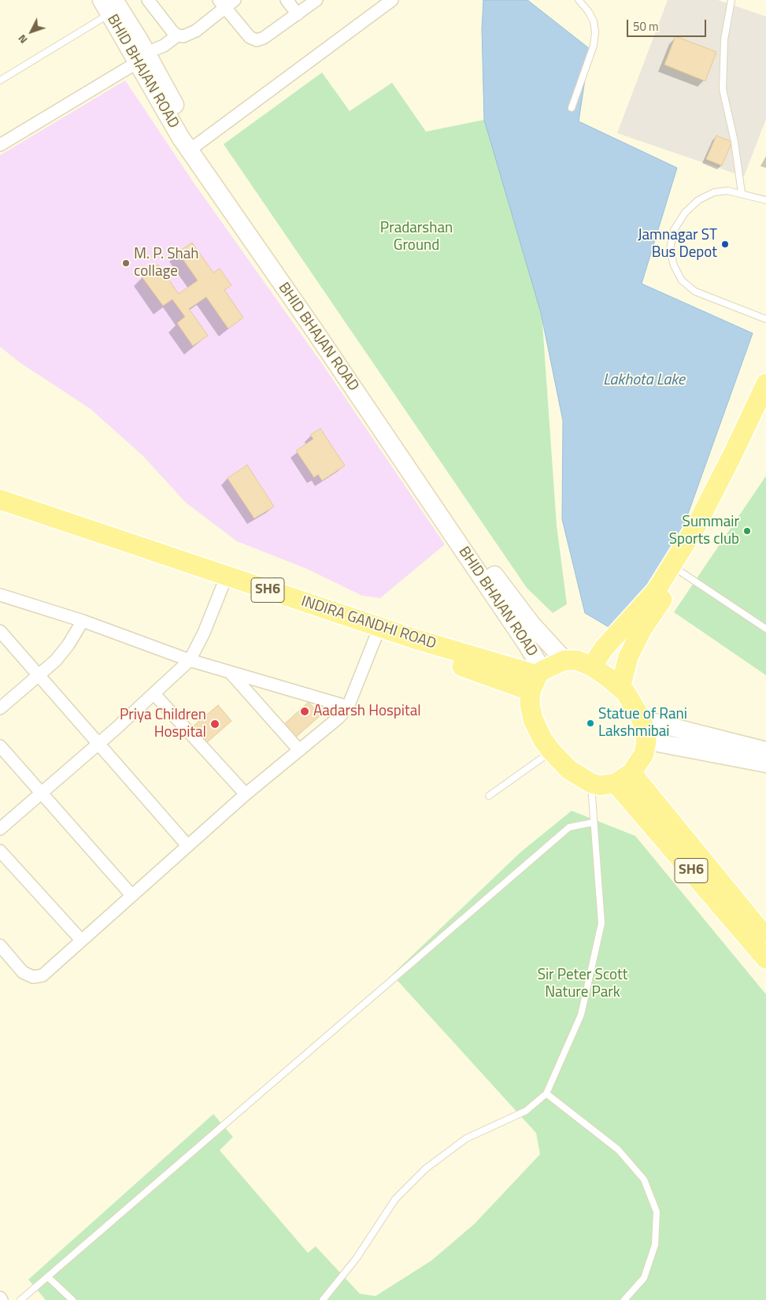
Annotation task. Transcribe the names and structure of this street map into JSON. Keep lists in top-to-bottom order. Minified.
{"streets":{"main road":["BHID BHAJAN ROAD","SH6","INDIRA GANDHI ROAD"]},"crossings":[["BHID BHAJAN ROAD","SH6"],["BHID BHAJAN ROAD","INDIRA GANDHI ROAD"],["SH6","INDIRA GANDHI ROAD"]],"water":["Lakhota Lake"],"parks":["Pradarshan Ground","Sir Peter Scott Nature Park"],"places":["Jamnagar ST Bus Depot","M. P. Shah collage","Summair Sports club","Aadarsh Hospital","Statue of Rani Lakshmibai","Priya Children Hospital"],"scale_bar":"50 m","north":"bottom left"}
